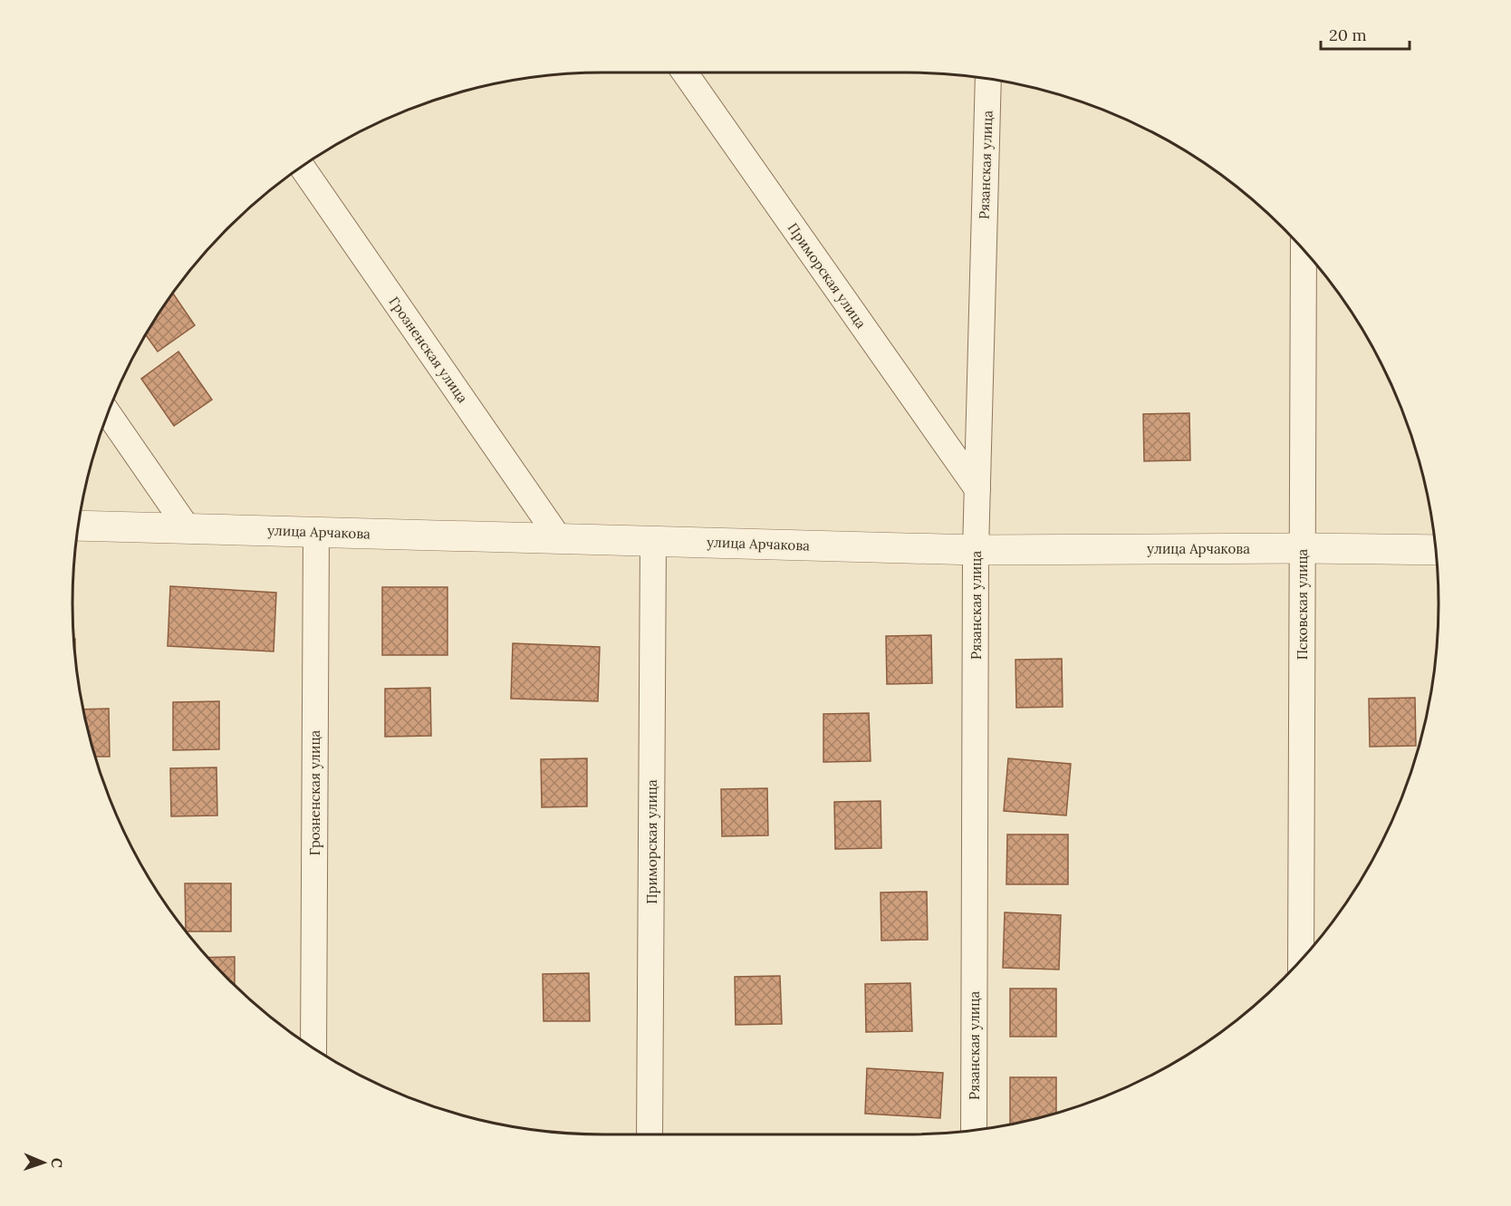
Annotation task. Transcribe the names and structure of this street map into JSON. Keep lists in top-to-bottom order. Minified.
{"streets":{"street":["Рязанская улица","Приморская улица","Грозненская улица","улица Арчакова","Псковская улица"]},"crossings":[["Рязанская улица","Приморская улица"],["Рязанская улица","улица Арчакова"],["Приморская улица","улица Арчакова"],["Грозненская улица","улица Арчакова"],["улица Арчакова","Псковская улица"]],"scale_bar":"20 m","north":"right"}
